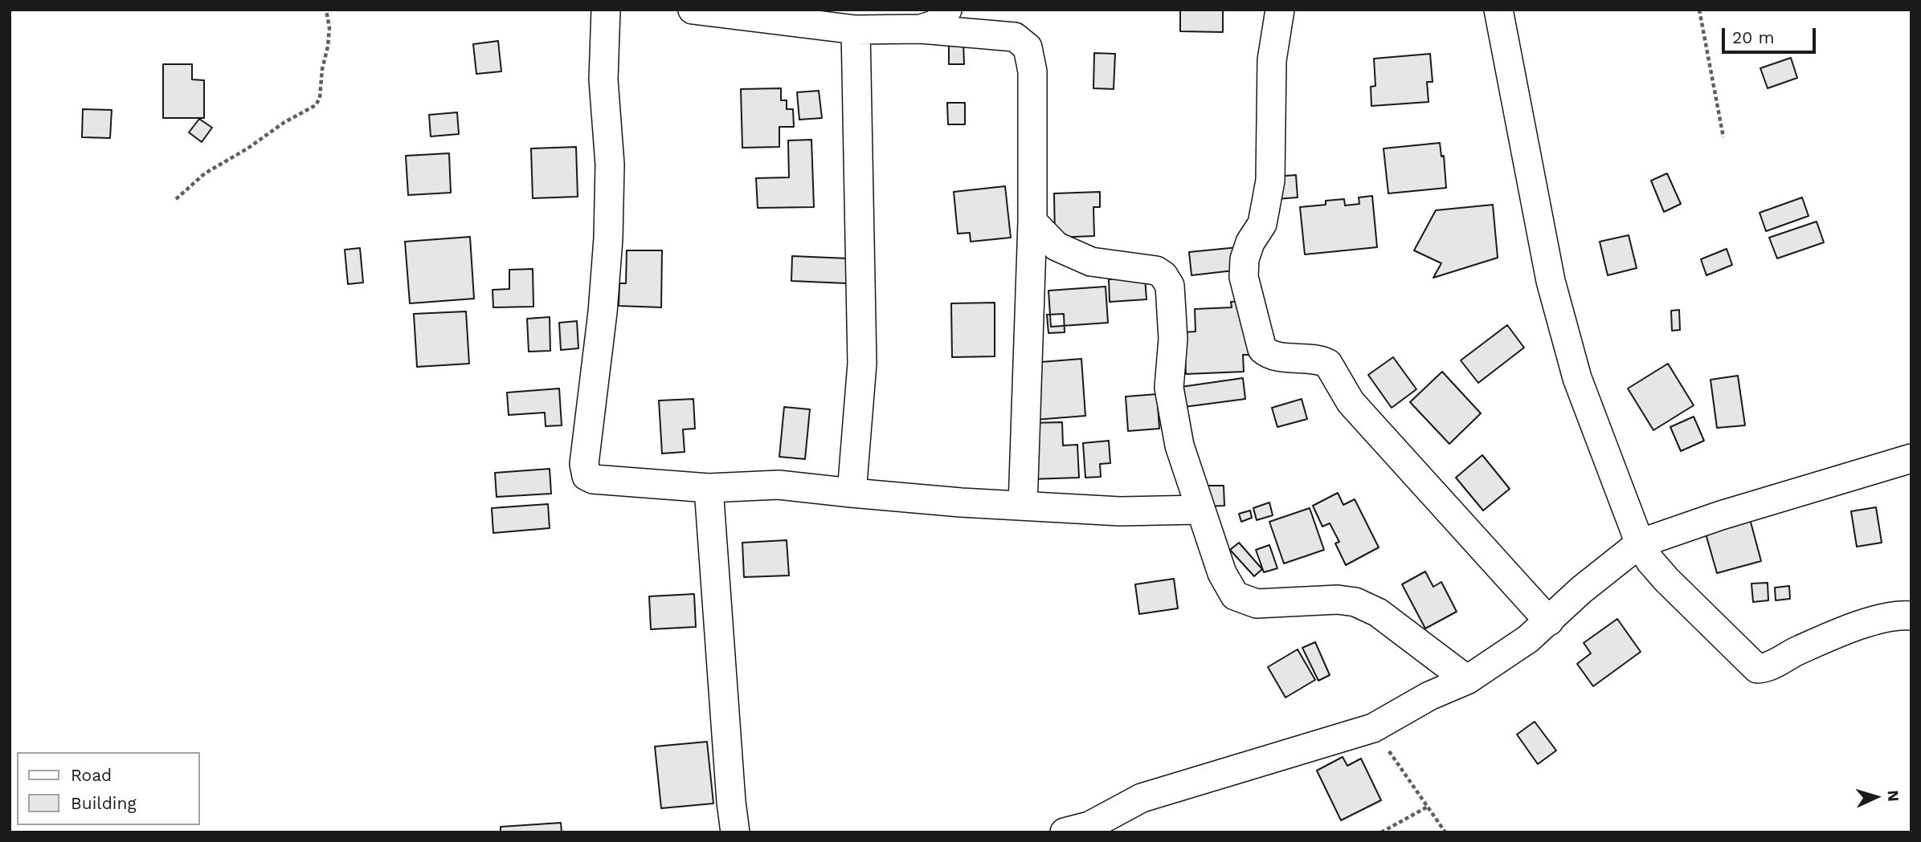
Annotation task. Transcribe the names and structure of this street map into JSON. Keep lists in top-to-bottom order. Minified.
{"legend":["Road","Building"],"scale_bar":"20 m","north":"right"}
